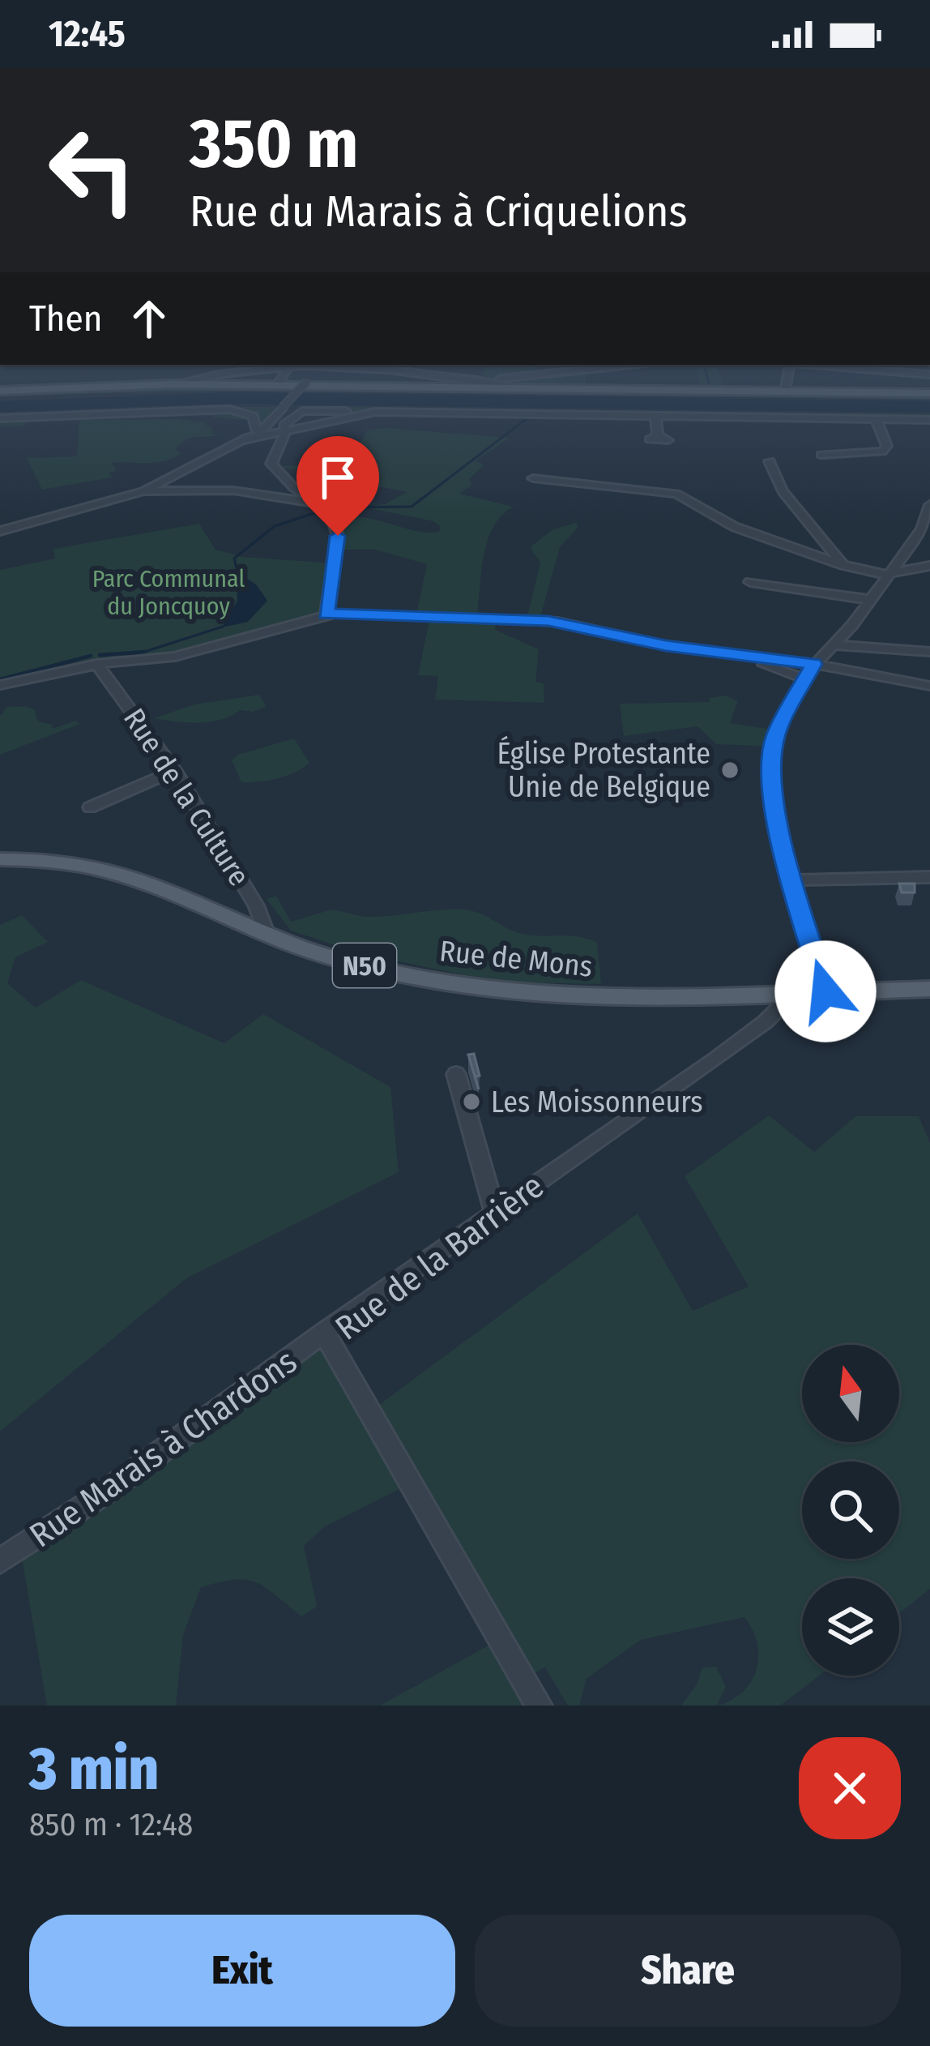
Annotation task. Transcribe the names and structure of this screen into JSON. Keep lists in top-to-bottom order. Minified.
{"streets":{"main road":["Rue de Mons","N50"],"street":["Rue de la Culture","Rue de la Barrière","Rue Marais à Chardons"]},"crossings":[["Rue de la Culture","Rue de Mons"],["Rue de Mons","Rue de la Barrière"],["Rue de la Barrière","Rue Marais à Chardons"]],"parks":["Parc Communal du Joncquoy"],"places":["Église Protestante Unie de Belgique","Les Moissonneurs"],"north":"top","page":{"status":"12:45","turn":["350 m","Rue du Marais à Criquelions"],"then":"Then","heading":["3 min","850 m · 12:48"],"buttons":["Exit","Share"]}}
